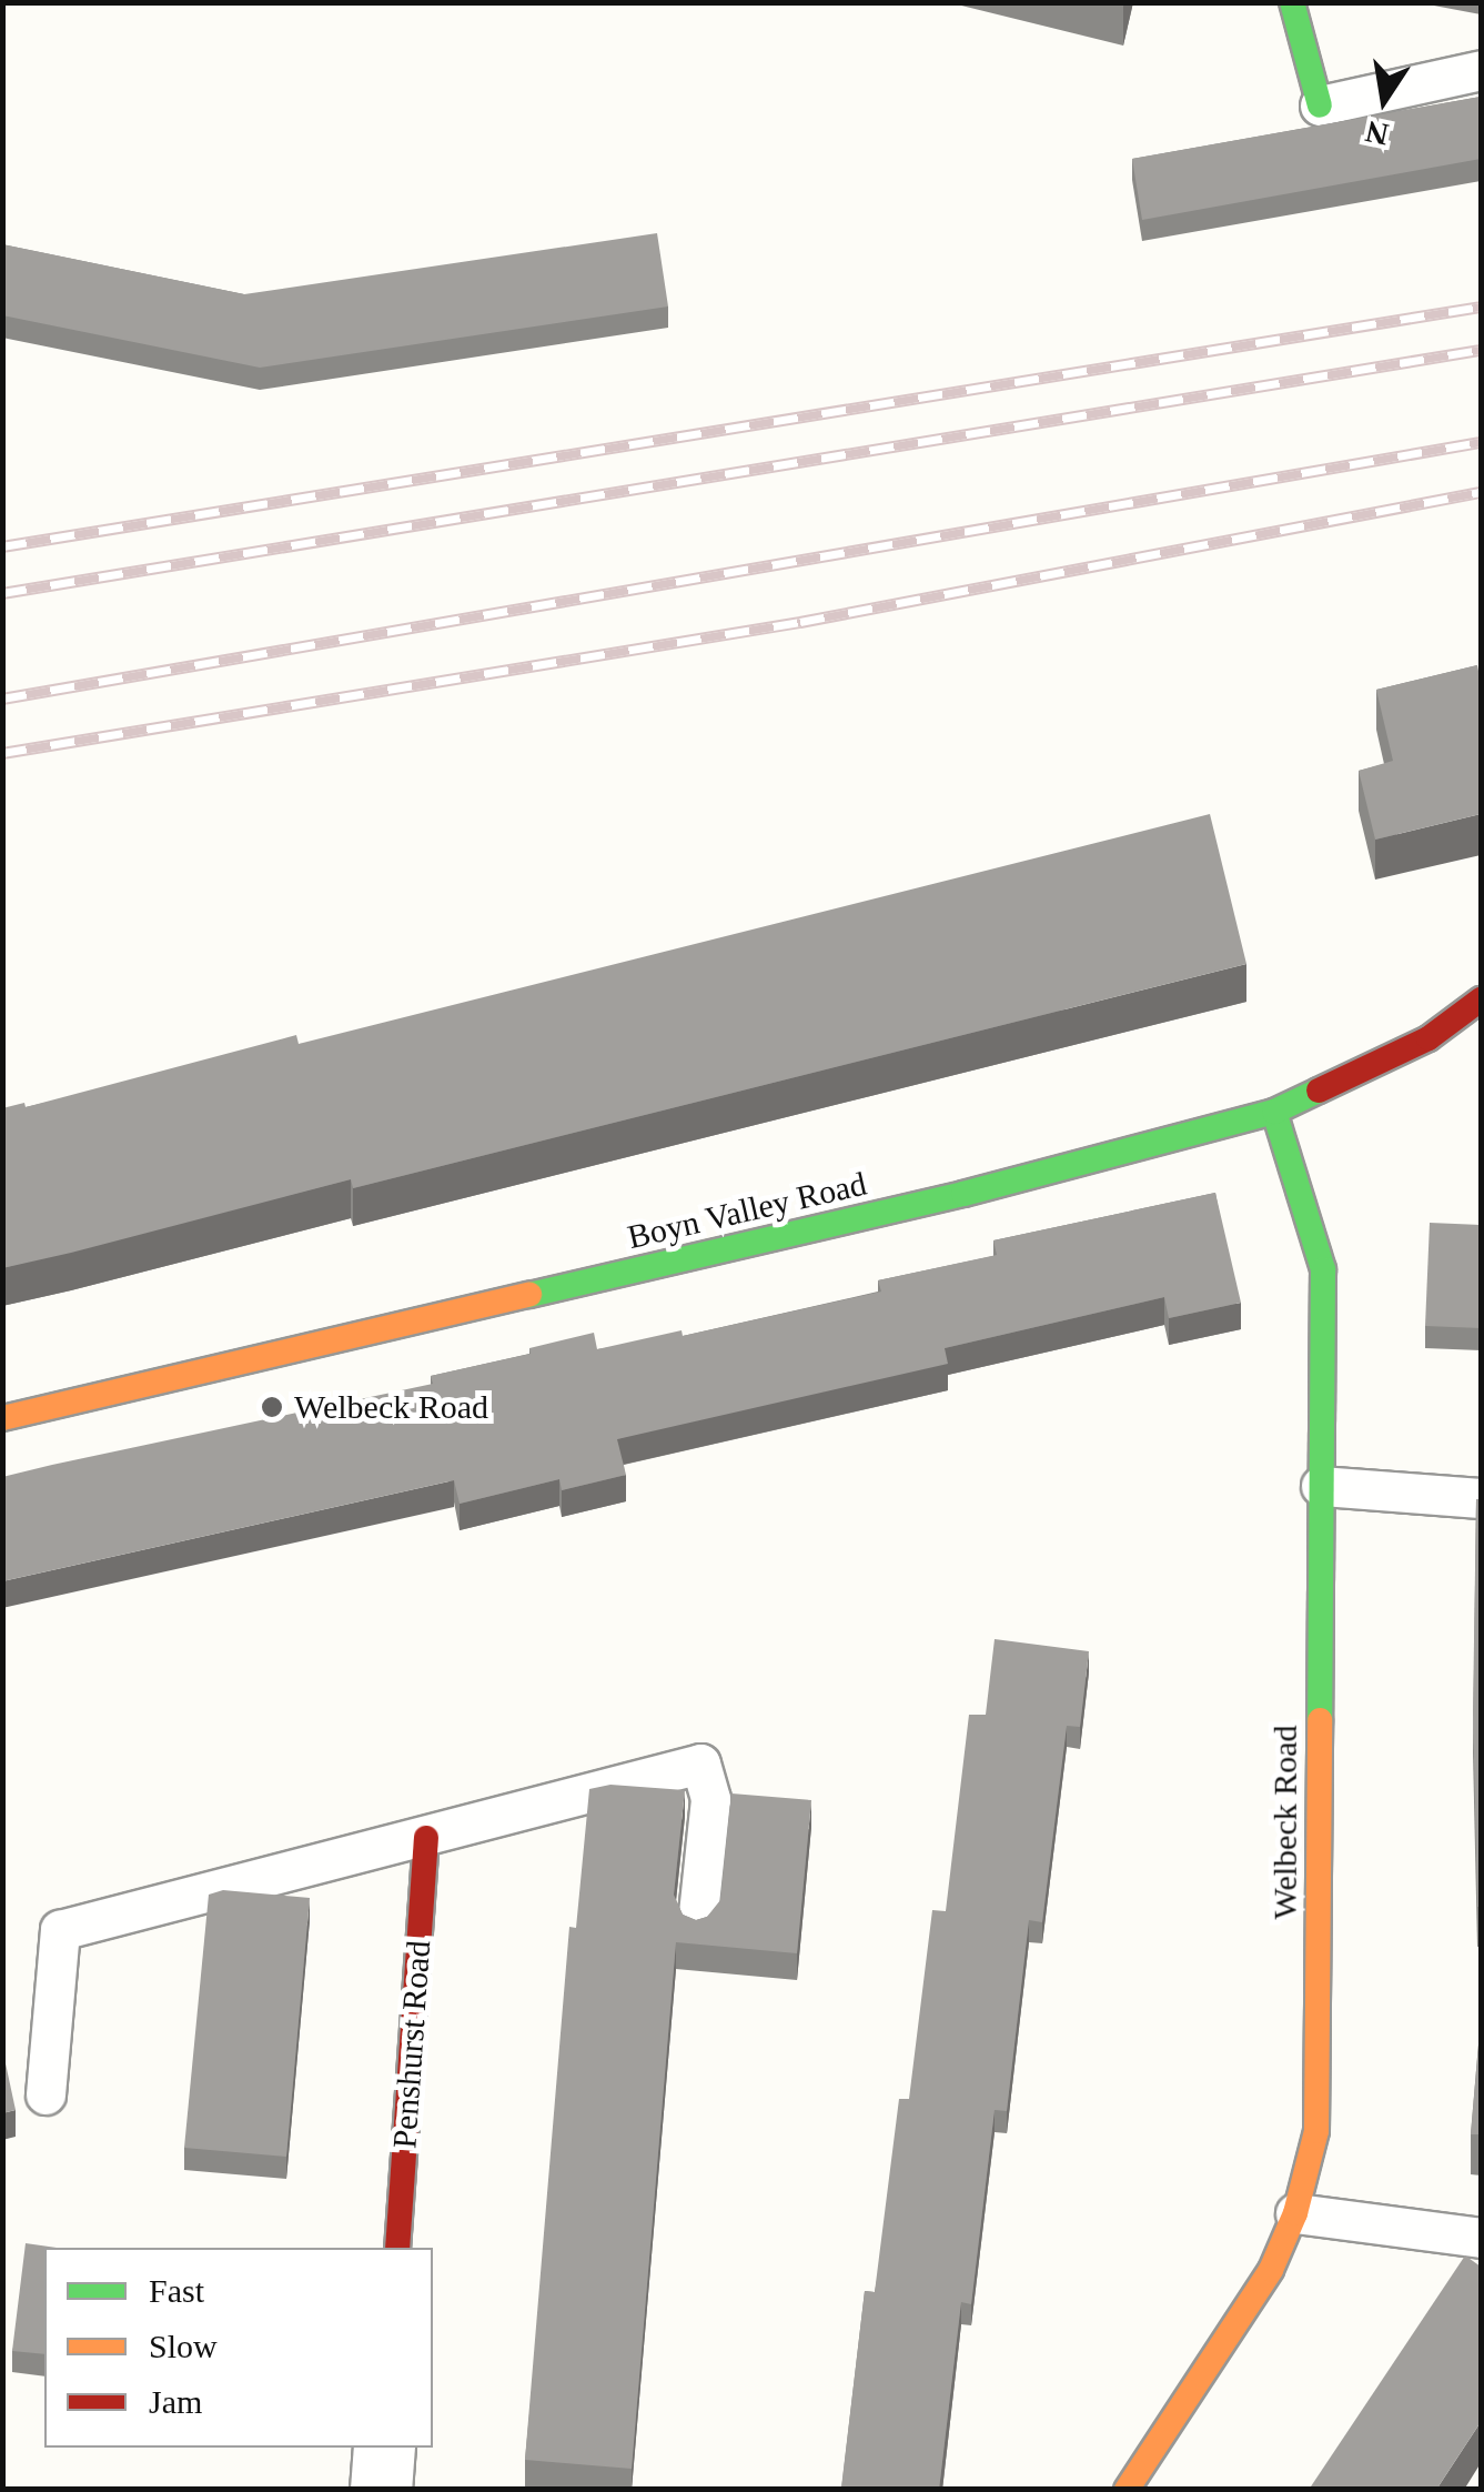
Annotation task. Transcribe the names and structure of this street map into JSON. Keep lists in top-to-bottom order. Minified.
{"streets":{"street":["Boyn Valley Road","Welbeck Road","Penshurst Road"]},"crossings":[["Boyn Valley Road","Welbeck Road"]],"places":["Welbeck Road"],"legend":["Fast","Slow","Jam"],"north":"bottom"}
